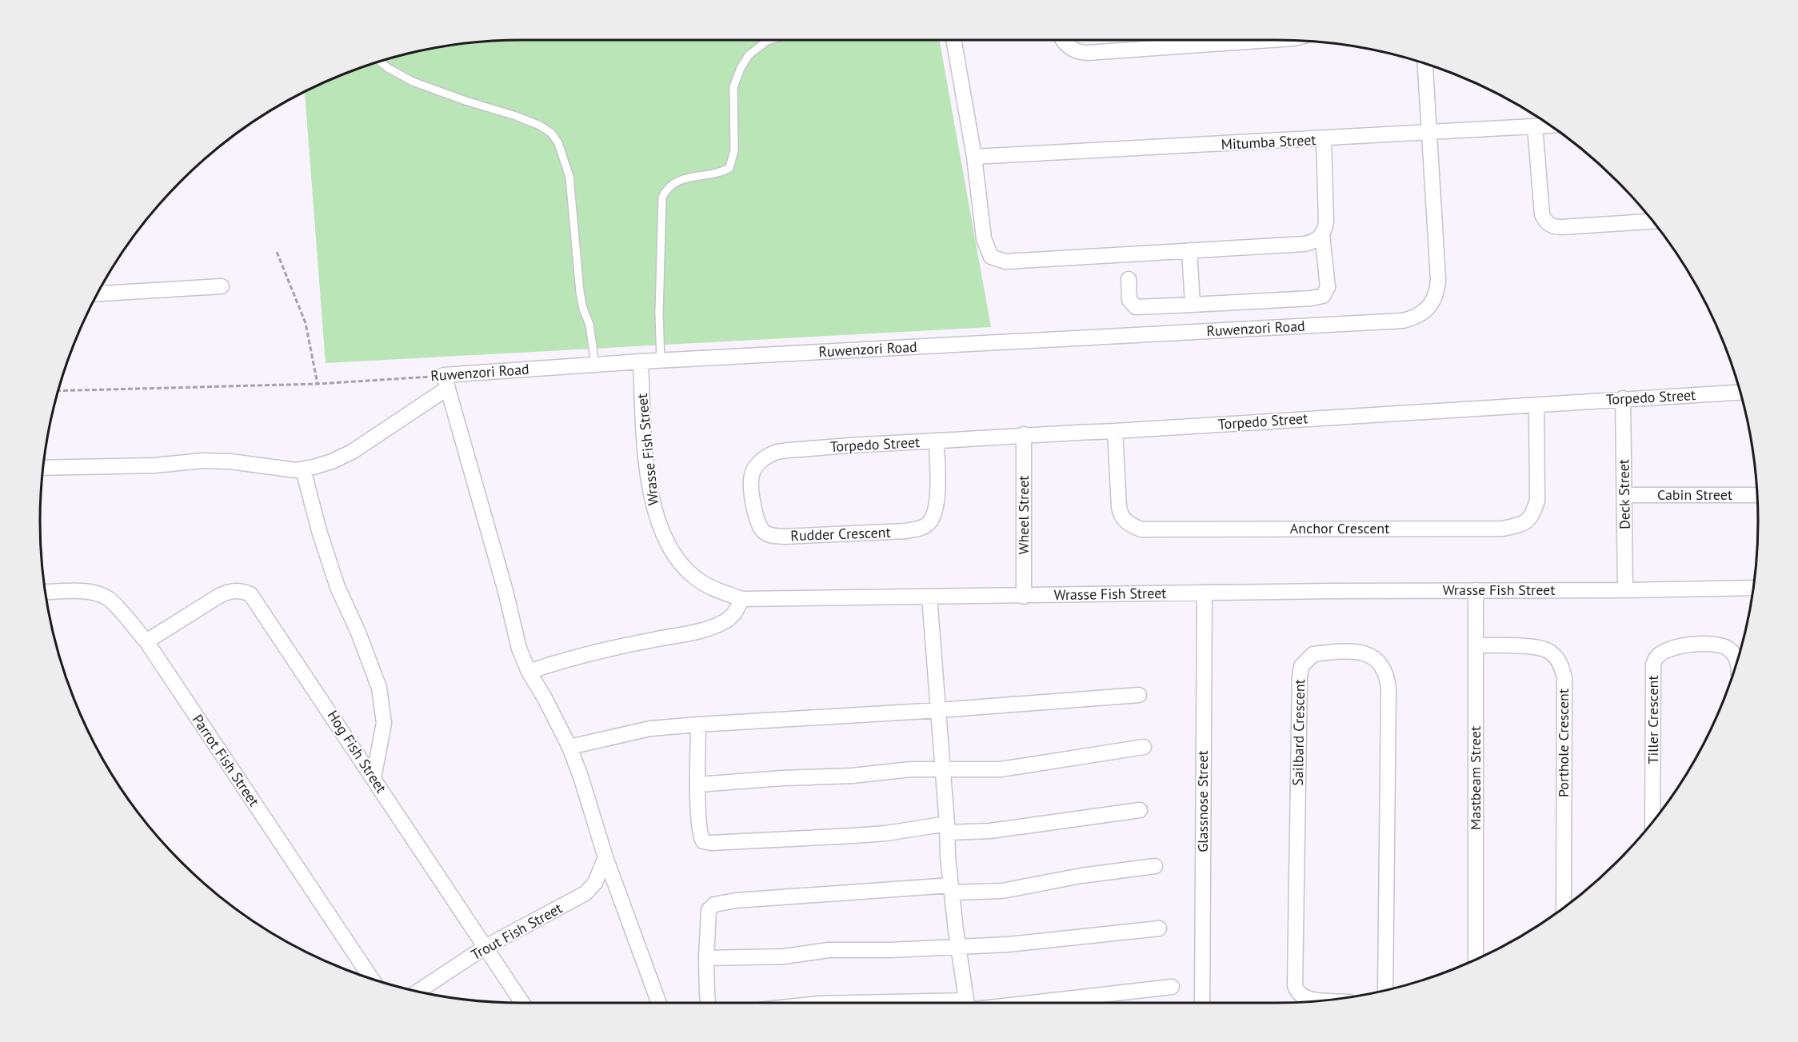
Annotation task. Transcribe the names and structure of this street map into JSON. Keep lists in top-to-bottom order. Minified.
{"streets":{"street":["Mitumba Street","Ruwenzori Road","Torpedo Street","Wrasse Fish Street","Deck Street","Cabin Street","Wheel Street","Anchor Crescent","Rudder Crescent","Tiller Crescent","Sailbard Crescent","Porthole Crescent","Hog Fish Street","Parrot Fish Street","Mastbeam Street","Glassnose Street","Trout Fish Street"]},"crossings":[["Mitumba Street","Ruwenzori Road"],["Ruwenzori Road","Wrasse Fish Street"],["Torpedo Street","Deck Street"],["Torpedo Street","Wheel Street"],["Torpedo Street","Anchor Crescent"],["Torpedo Street","Rudder Crescent"],["Wrasse Fish Street","Deck Street"],["Wrasse Fish Street","Wheel Street"],["Wrasse Fish Street","Mastbeam Street"],["Wrasse Fish Street","Glassnose Street"],["Deck Street","Cabin Street"],["Porthole Crescent","Mastbeam Street"],["Hog Fish Street","Parrot Fish Street"],["Hog Fish Street","Trout Fish Street"]]}
